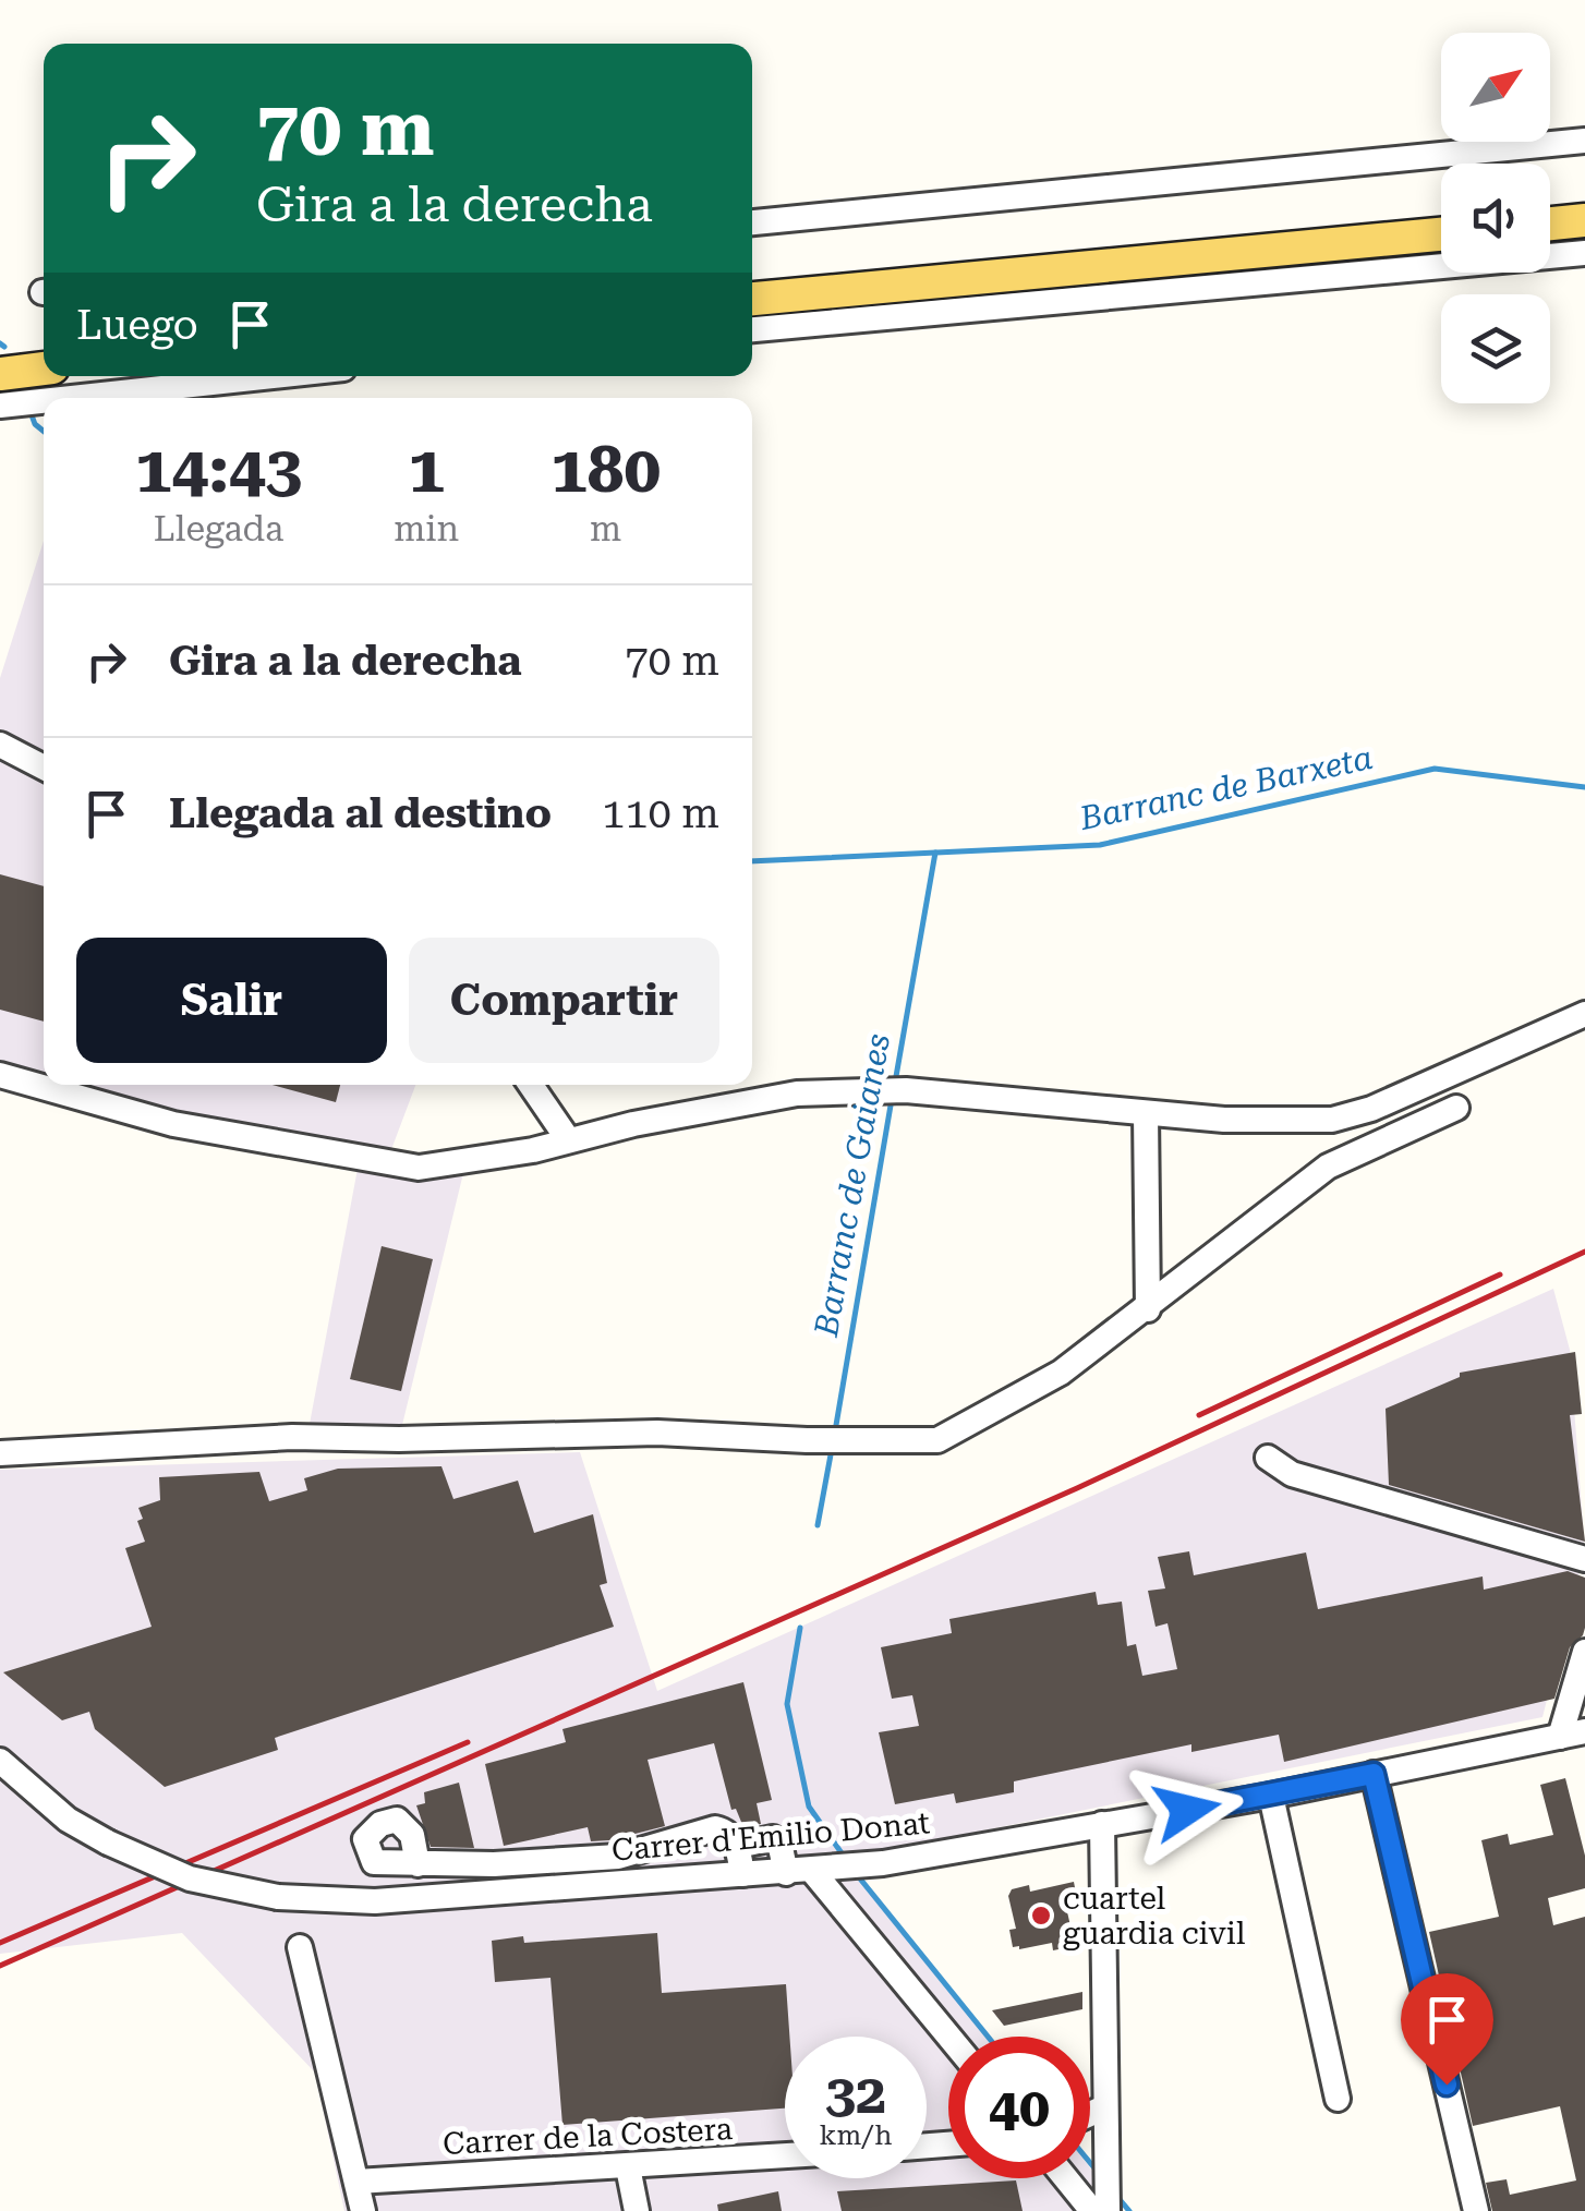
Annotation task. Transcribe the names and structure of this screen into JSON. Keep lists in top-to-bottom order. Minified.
{"streets":{"street":["Carrer d'Emilio Donat","Carrer de la Costera"]},"water":["Barranc de Barxeta","Barranc de Gaianes"],"places":["cuartel guardia civil"],"north":"top right","page":{"turn":["70 m","Gira a la derecha"],"then":"Luego","eta":["14:43","Llegada","1","min","180","m"],"list":[{"name":"Gira a la derecha","value":"70 m"},{"name":"Llegada al destino","value":"110 m"}],"buttons":["Salir","Compartir"],"speed":"32 km/h","limit":"40"}}
